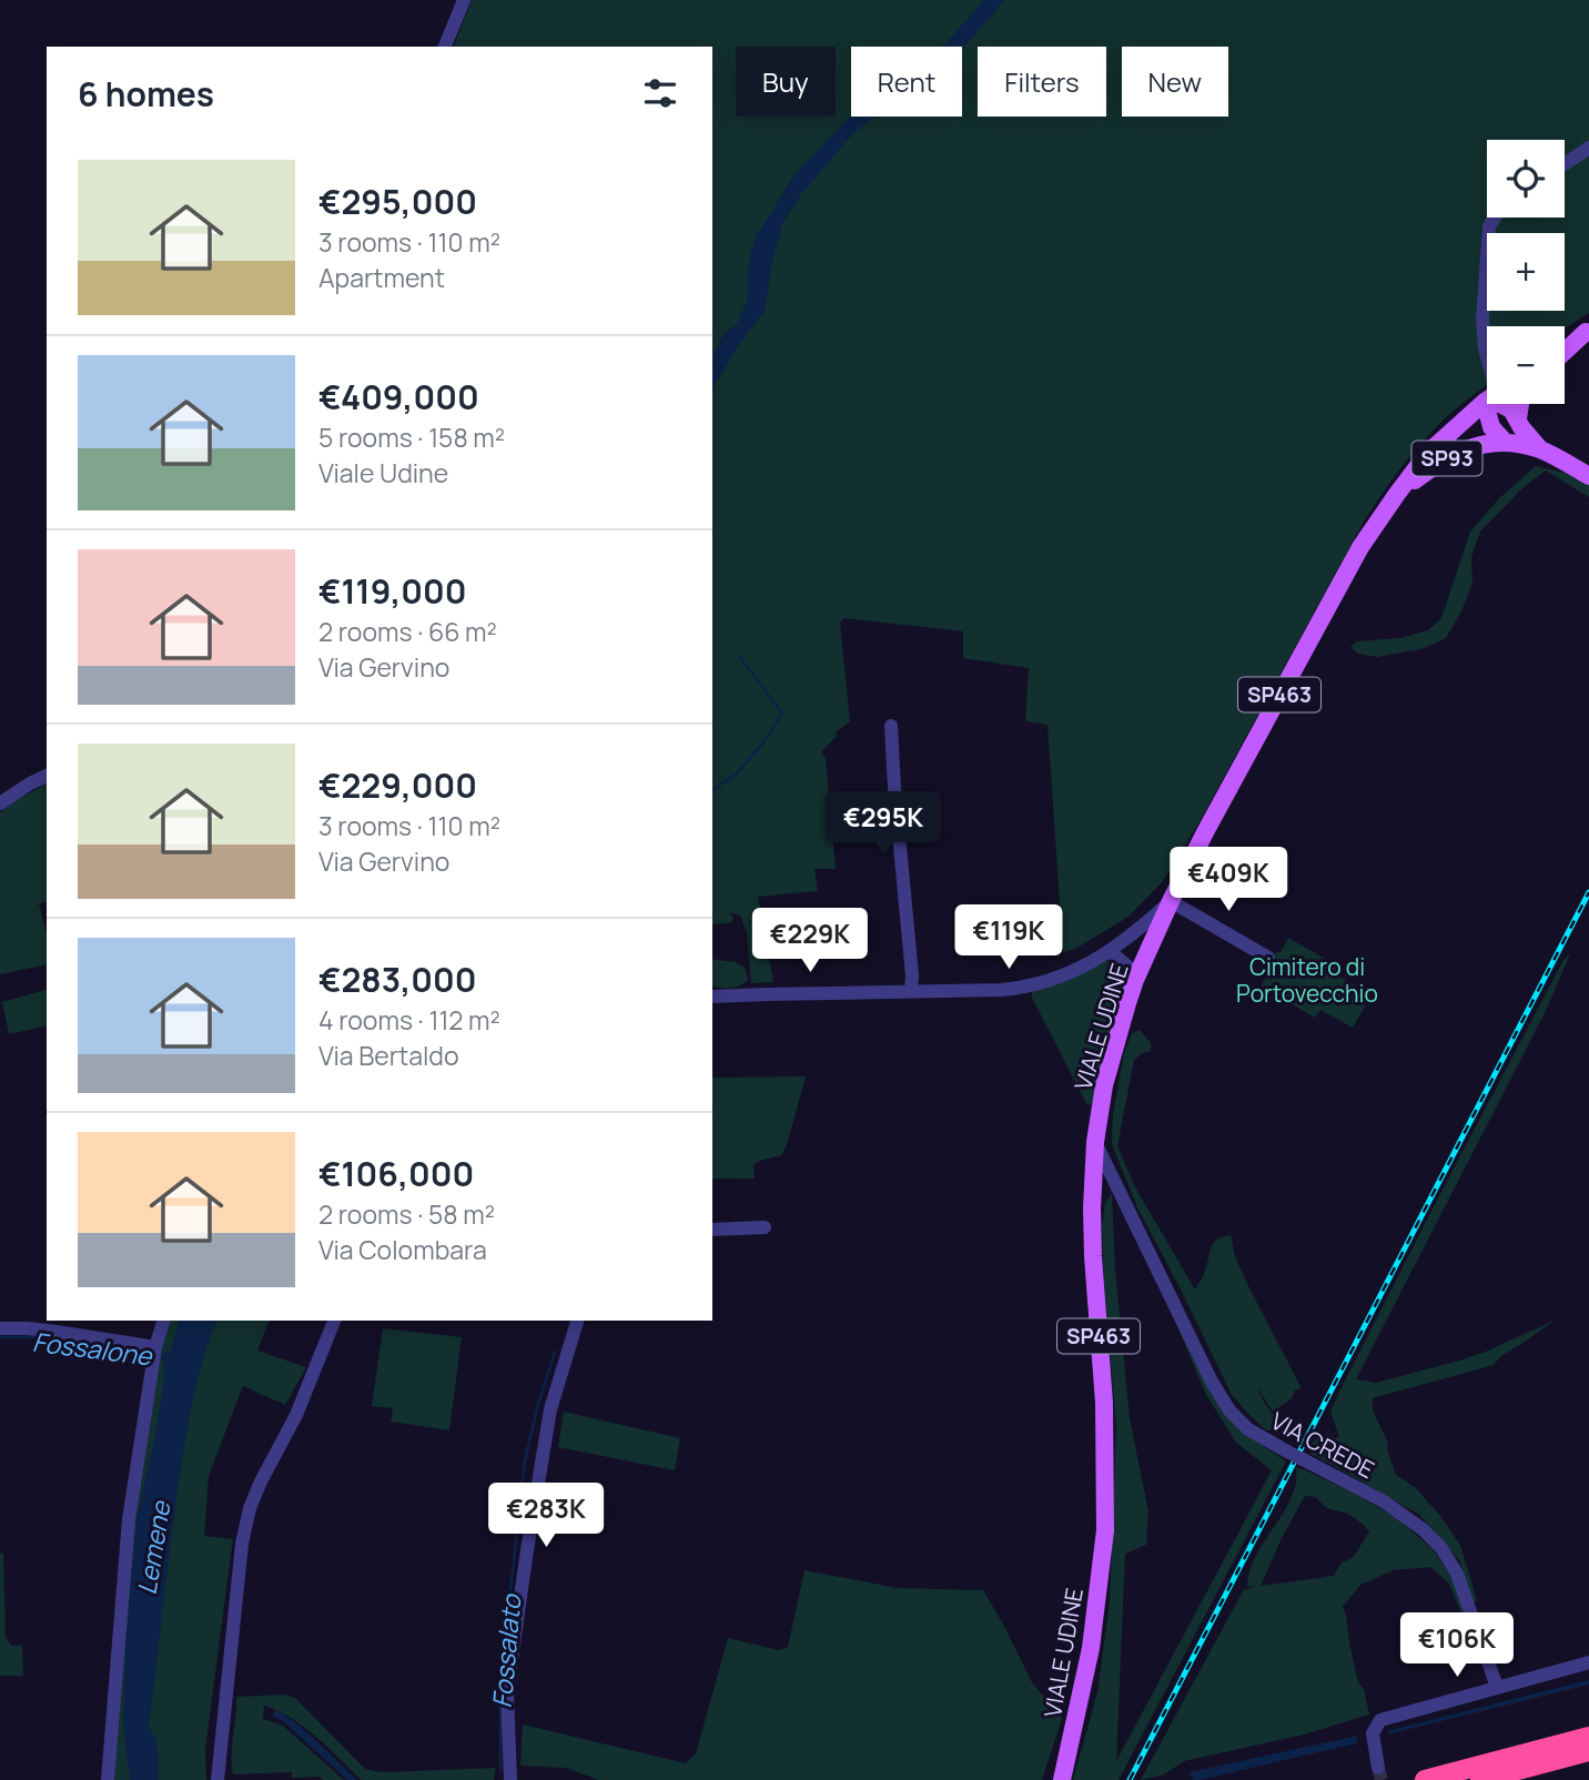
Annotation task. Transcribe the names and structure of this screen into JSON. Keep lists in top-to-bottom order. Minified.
{"streets":{"main road":["SP93","SP463","VIALE UDINE"],"street":["VIA CREDE"]},"crossings":[["SP93","VIALE UDINE"],["VIALE UDINE","VIA CREDE"]],"water":["Fossalone","Lemene","Fossalato"],"parks":["Cimitero di Portovecchio"],"page":{"chip":["Buy","Rent","Filters","New"],"heading":"6 homes","map_buttons":["+","−"],"list":[{"name":"€295,000","note":"3 rooms · 110 m² · Apartment"},{"name":"€409,000","note":"5 rooms · 158 m² · Viale Udine"},{"name":"€119,000","note":"2 rooms · 66 m² · Via Gervino"},{"name":"€229,000","note":"3 rooms · 110 m² · Via Gervino"},{"name":"€283,000","note":"4 rooms · 112 m² · Via Bertaldo"},{"name":"€106,000","note":"2 rooms · 58 m² · Via Colombara"}],"price":["€295K","€409K","€119K","€229K","€283K","€106K"]}}
